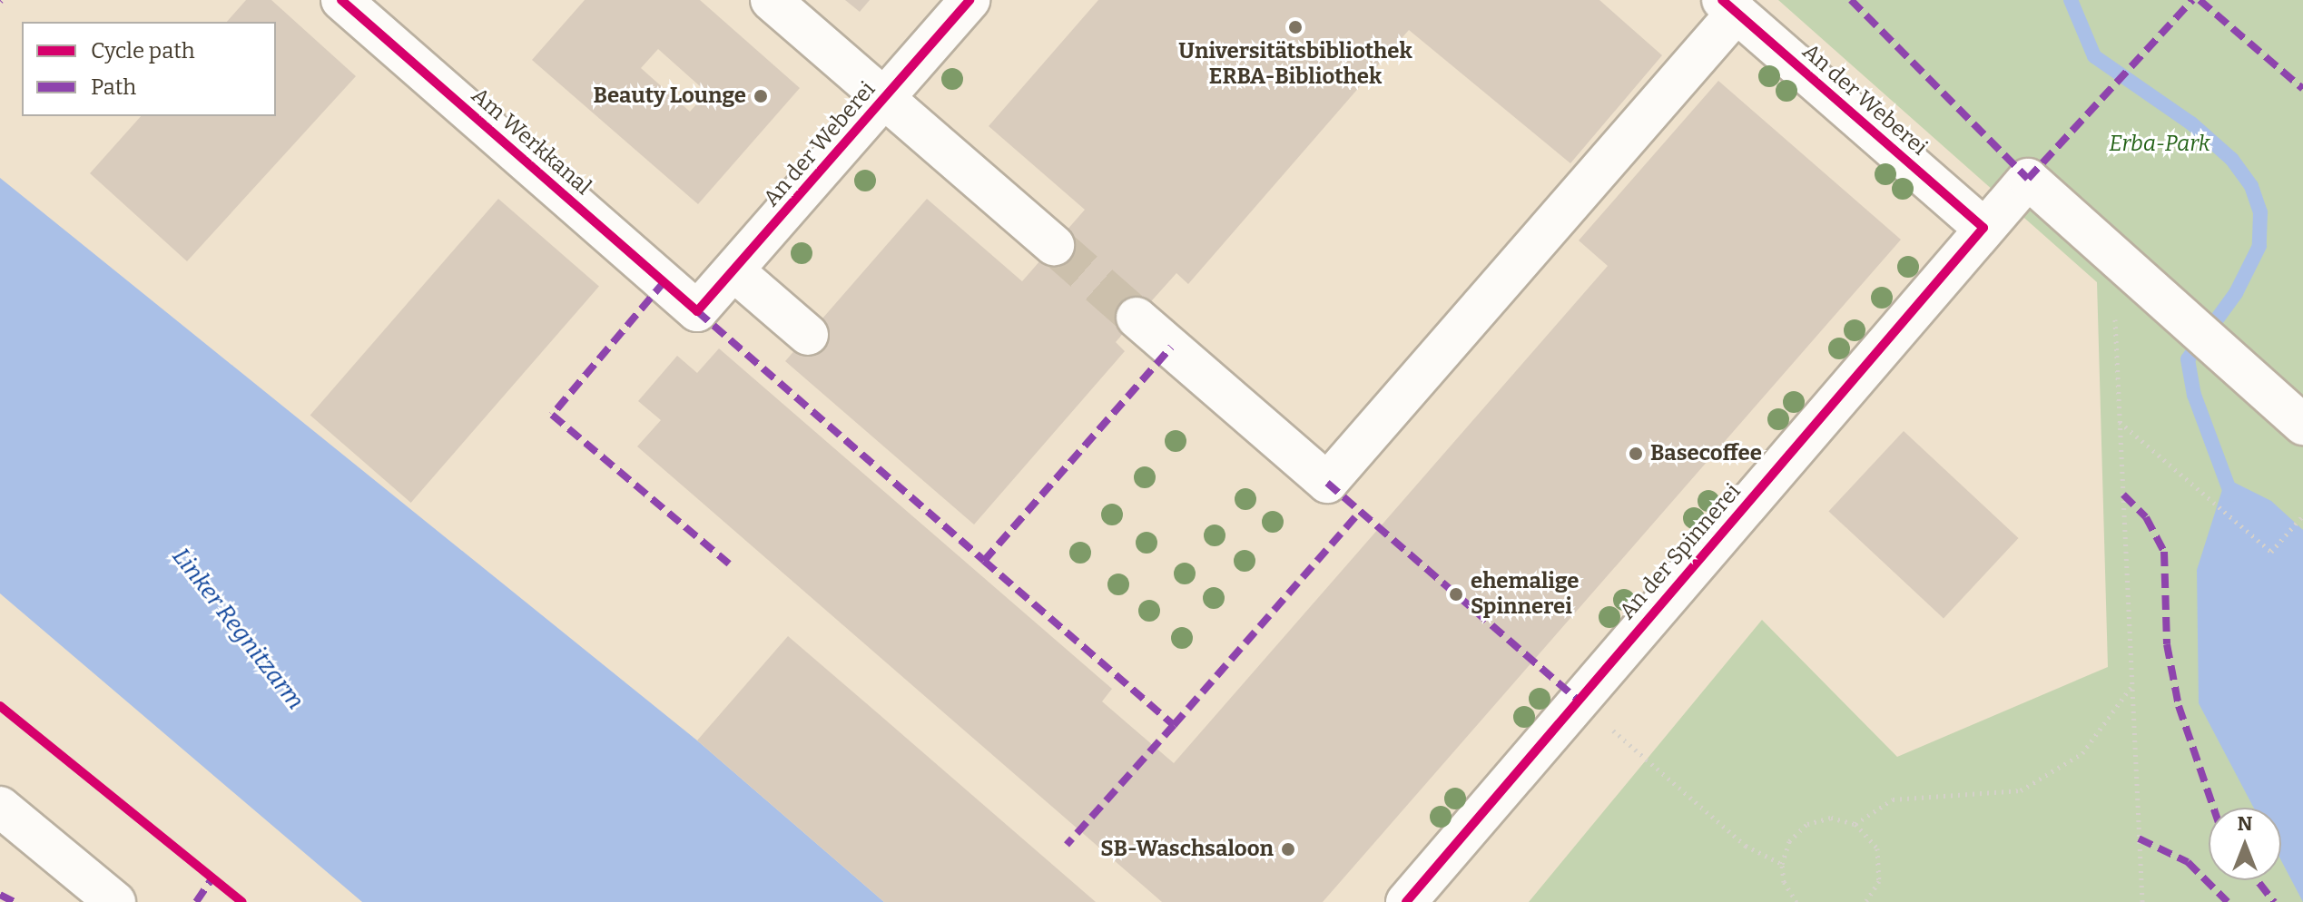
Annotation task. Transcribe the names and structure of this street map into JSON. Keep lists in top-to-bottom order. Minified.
{"streets":{"street":["An der Weberei","Am Werkkanal","An der Spinnerei"]},"crossings":[["An der Weberei","Am Werkkanal"],["An der Weberei","An der Spinnerei"]],"water":["Linker Regnitzarm"],"parks":["Erba-Park"],"places":["Universitätsbibliothek ERBA-Bibliothek","Beauty Lounge","Basecoffee","ehemalige Spinnerei","SB-Waschsaloon"],"legend":["Cycle path","Path"],"north":"top"}
